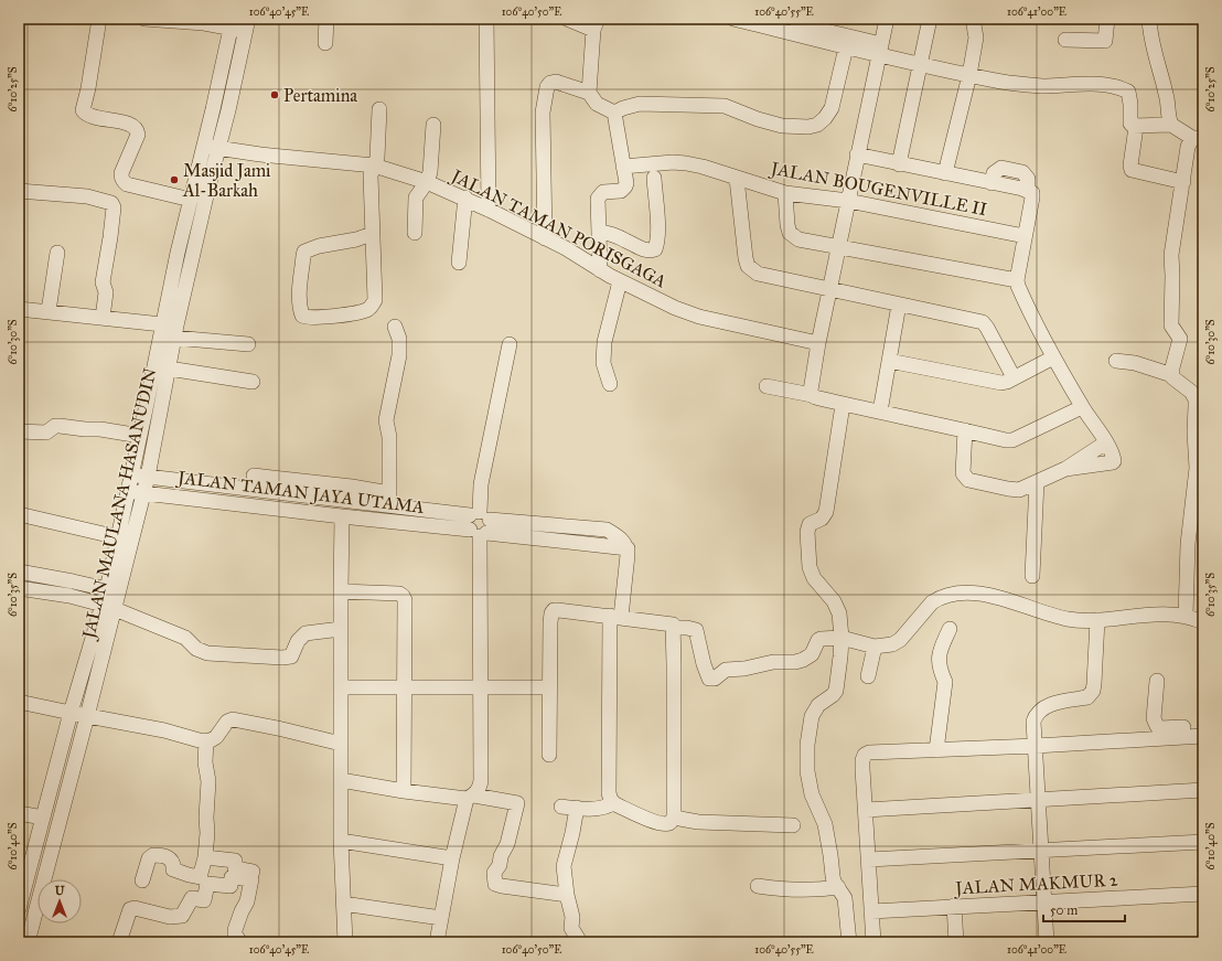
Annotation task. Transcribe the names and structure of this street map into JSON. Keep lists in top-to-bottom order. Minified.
{"streets":{"street":["JALAN BOUGENVILLE II","JALAN TAMAN PORISGAGA","JALAN TAMAN JAYA UTAMA","JALAN MAULANA HASANUDIN","JALAN MAKMUR 2"]},"crossings":[["JALAN TAMAN PORISGAGA","JALAN MAULANA HASANUDIN"],["JALAN TAMAN JAYA UTAMA","JALAN MAULANA HASANUDIN"]],"places":["Pertamina","Masjid Jami Al-Barkah"],"scale_bar":"50 m","north":"top","coordinates":["106°40'45\"E","106°40'50\"E","106°40'55\"E","106°41'00\"E","6°10'25\"S","6°10'30\"S","6°10'35\"S","6°10'40\"S"]}
